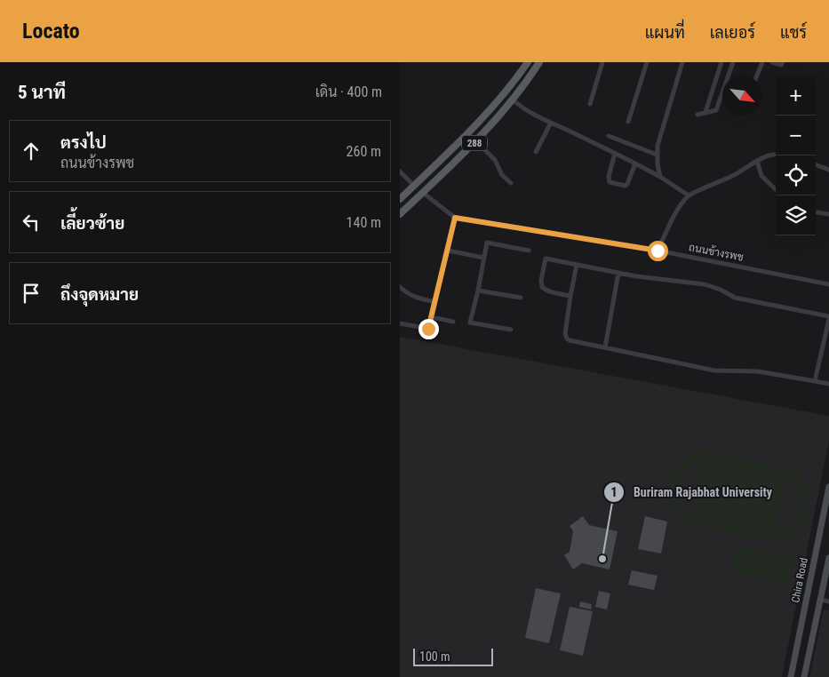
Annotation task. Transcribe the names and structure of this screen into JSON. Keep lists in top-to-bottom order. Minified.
{"streets":{"main road":["288","Chira Road"],"street":["ถนนข้างรพช"]},"crossings":[["288","ถนนข้างรพช"]],"places":["Buriram Rajabhat University"],"scale_bar":"100 m","north":"bottom right","page":{"header":"Locato","nav":["แผนที่","เลเยอร์","แชร์"],"heading":["5 นาที","เดิน · 400 m"],"map_buttons":["+","−"],"list":[["ตรงไป","ถนนข้างรพช","260 m"],["เลี้ยวซ้าย","140 m"],"ถึงจุดหมาย"],"scale":"100 m"}}
